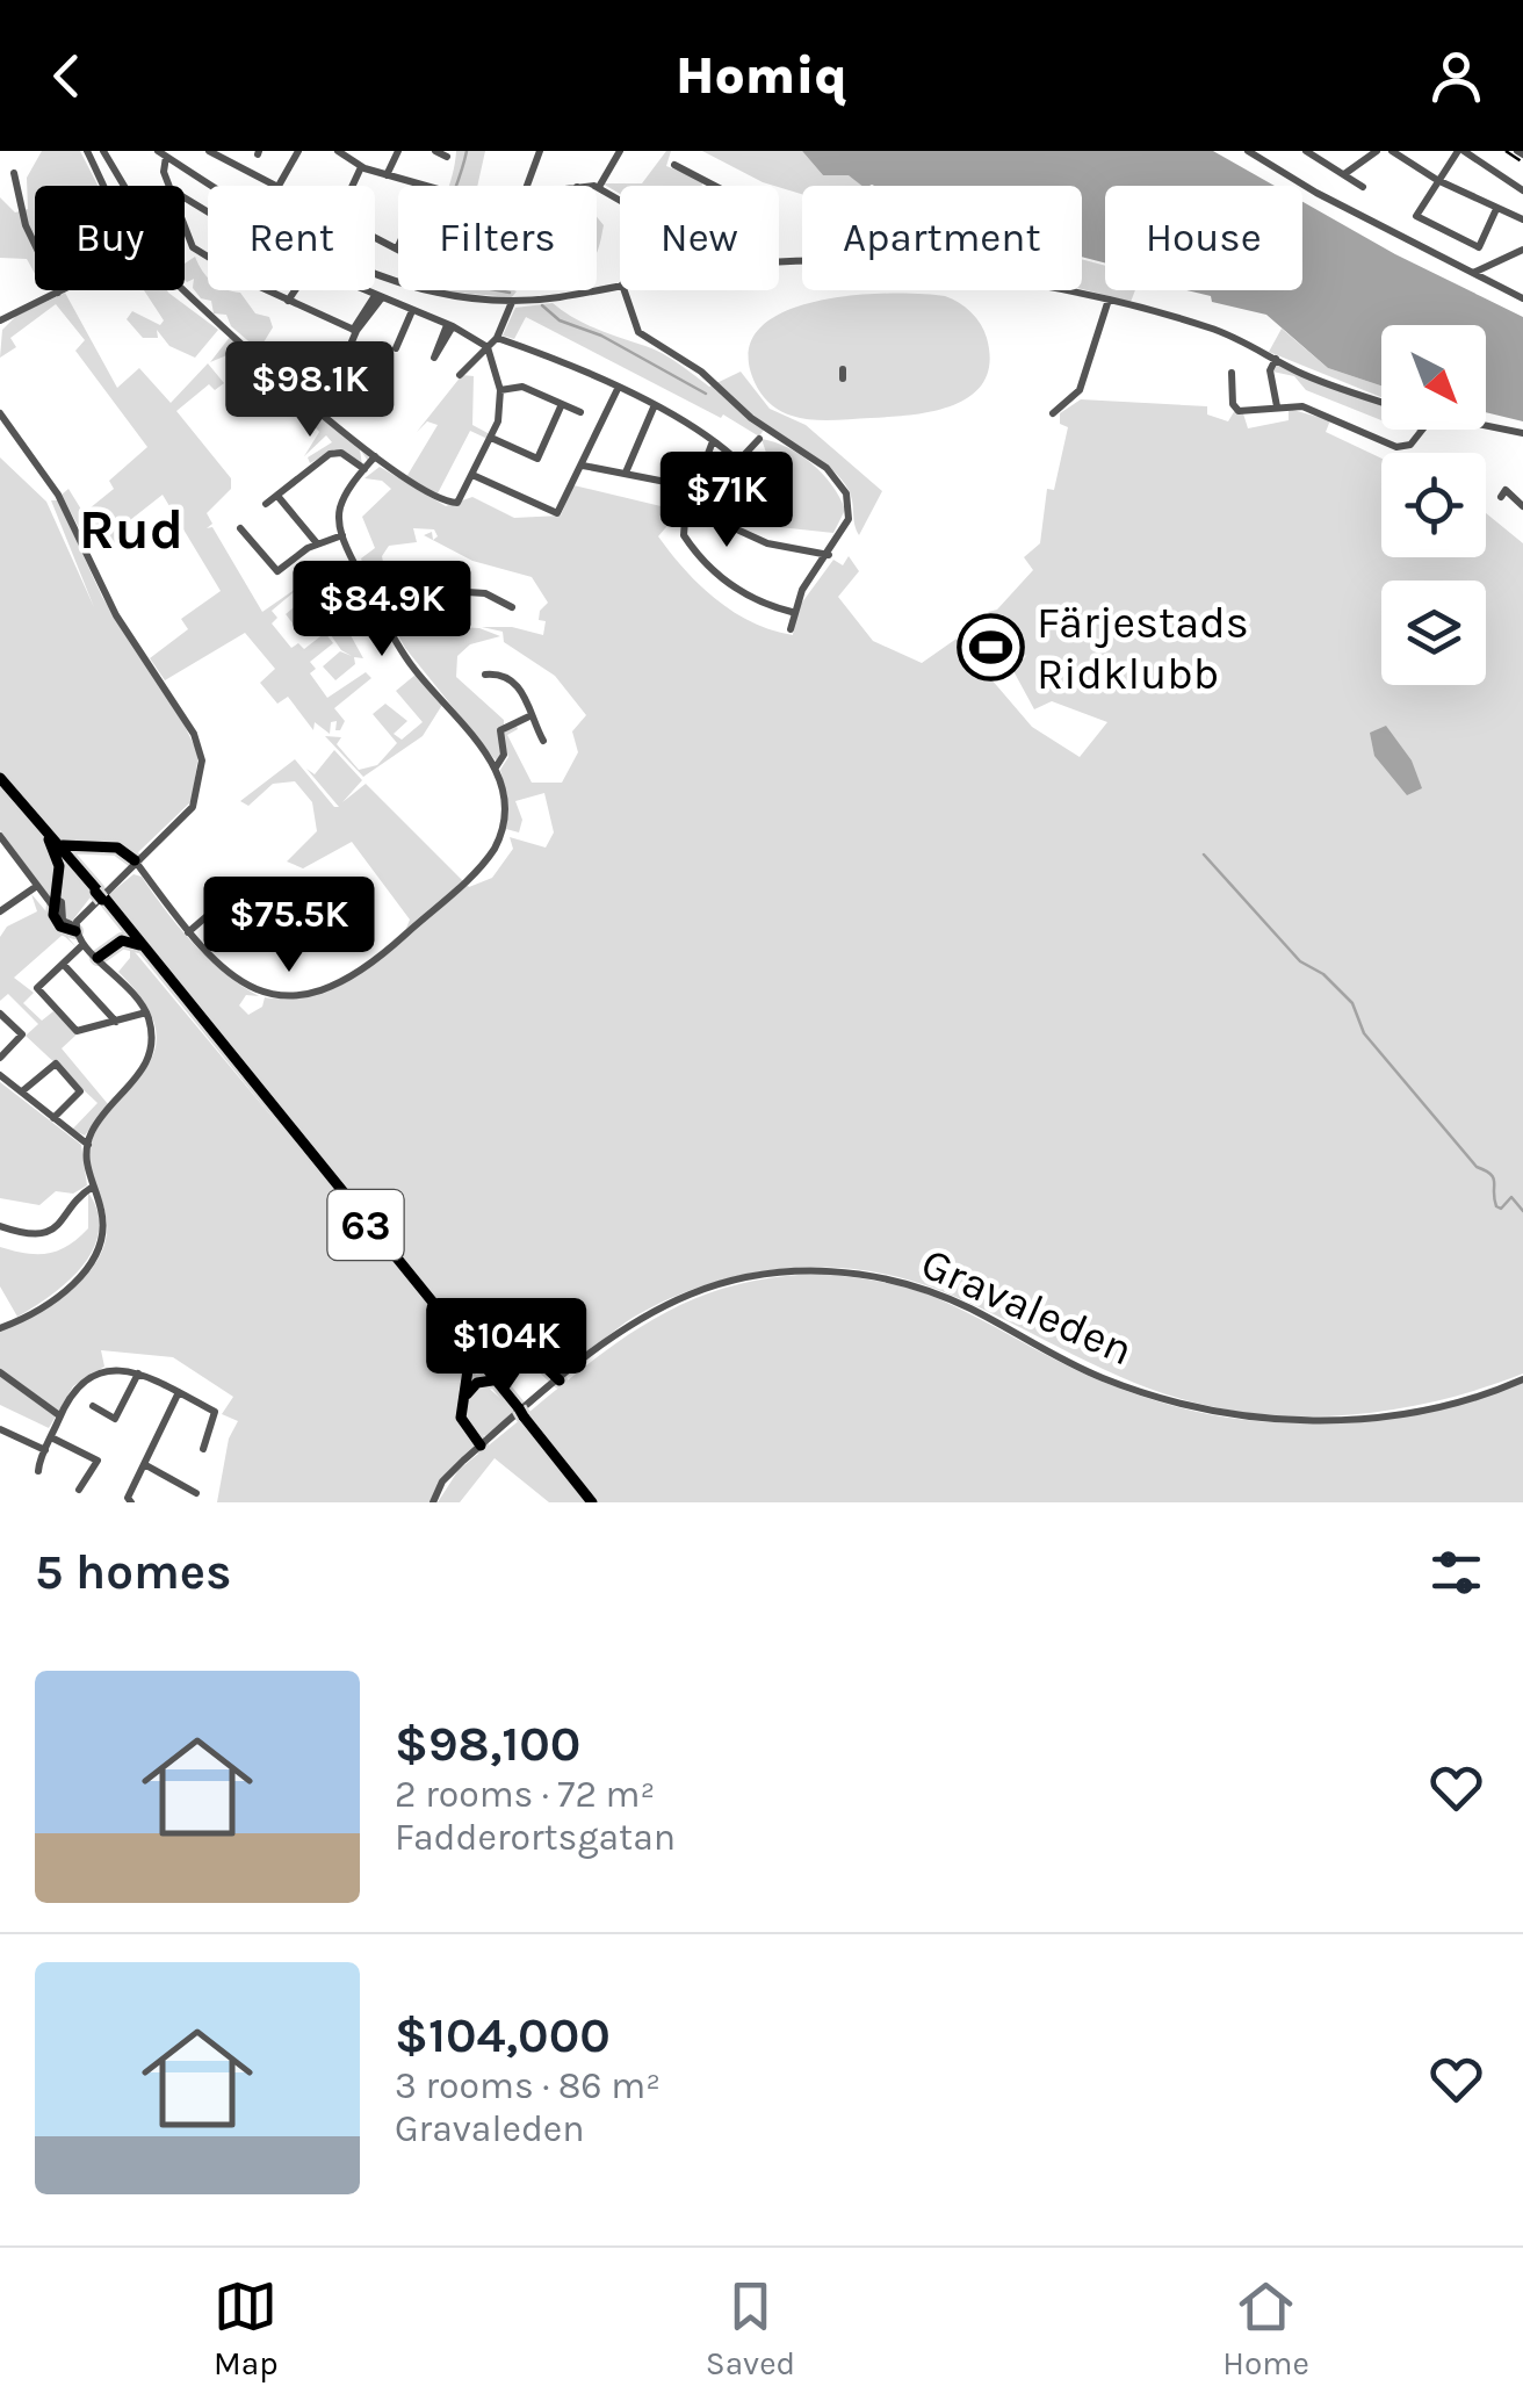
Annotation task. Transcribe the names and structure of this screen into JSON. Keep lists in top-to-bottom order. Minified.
{"streets":{"main road":["63"],"street":["Gravaleden"]},"districts":["Rud"],"places":{"sports":["Färjestads Ridklubb"]},"north":"bottom right","page":{"header":"Homiq","chip":["Buy","Rent","Filters","New","Apartment","House"],"price":["$98.1K","$71K","$84.9K","$75.5K","$104K"],"heading":"5 homes","list":[{"name":"$98,100","note":"2 rooms · 72 m² · Fadderortsgatan"},{"name":"$104,000","note":"3 rooms · 86 m² · Gravaleden"}],"tabs":["Map","Saved","Home"]}}
